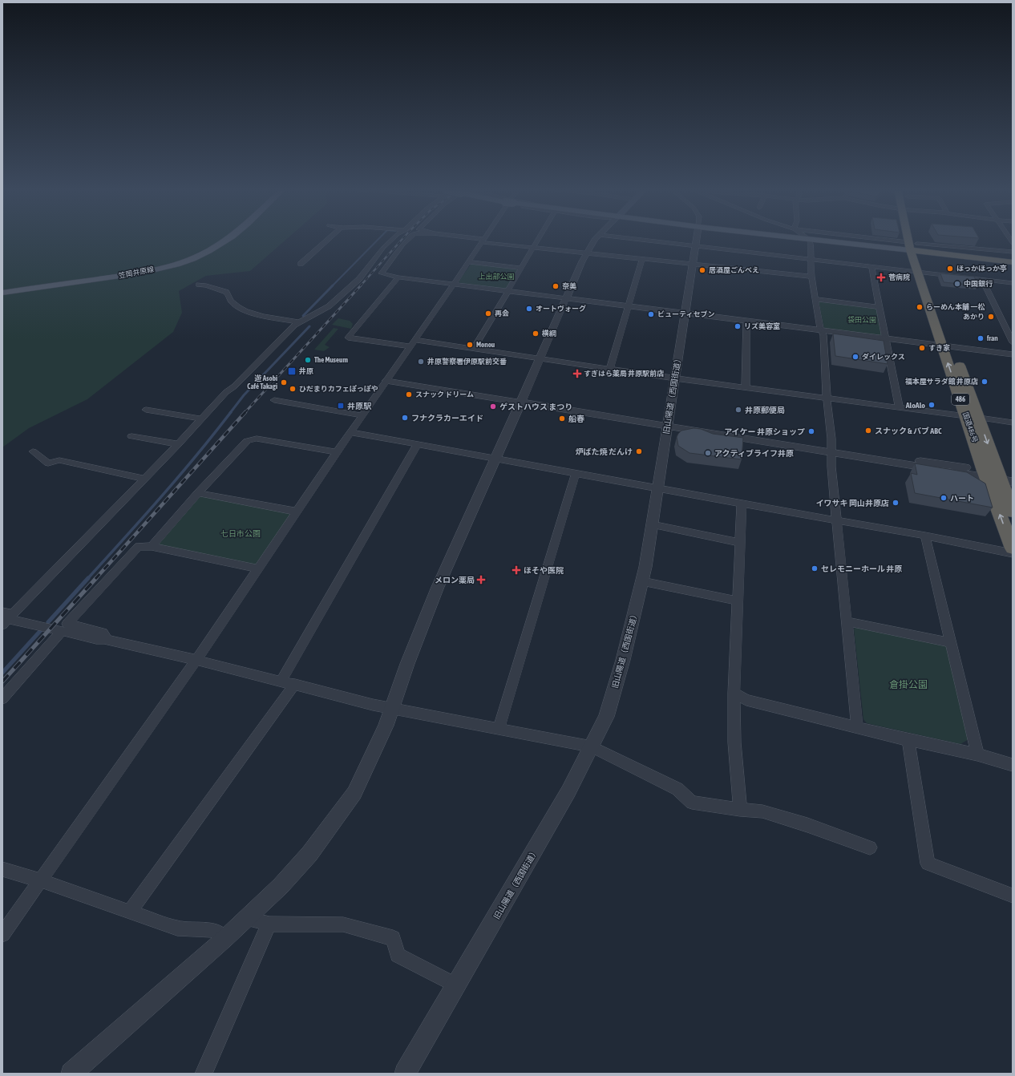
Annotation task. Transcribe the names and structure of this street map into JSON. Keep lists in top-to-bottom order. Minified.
{"streets":{"highway":["486","国道486号"],"main road":["笠岡井原線"],"street":["旧山陽道（西国街道）"]},"parks":["上出部公園","袋田公園","七日市公園","倉掛公園"],"places":{"other":["ほっかほっか亭","居酒屋ごんべえ","中国銀行","奈美","らーめん本舗 一松","オートヴォーグ","再会","ビューティセブン","あかり","リズ美容室","横綱","fran","Monou","すき家","ダイレックス","The Museum","井原警察署伊原駅前交番","福本屋サラダ館 井原店","遊 Asobi Café Takagi","ひだまりカフェぽっぽや","スナック ドリーム","AloAlo","ゲストハウス まつり","井原郵便局","フナクラカーエイド","船春","スナック & パブ ABC","アイケー 井原ショップ","炉ばた焼 だんけ","アクティブライフ井原","ハート","イワサキ 岡山井原店","セレモニーホール 井原"],"health":["菅病院","すぎはら薬局 井原駅前店","ほそや医院","メロン薬局"],"transit":["井原","井原駅"]}}
